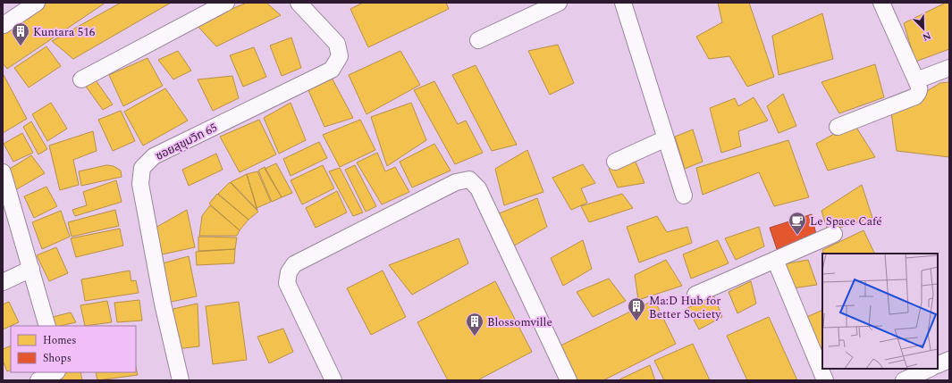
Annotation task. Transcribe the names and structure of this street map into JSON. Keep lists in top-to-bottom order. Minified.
{"streets":{"street":["ซอยสุขุมวิท 65"]},"places":{"building":["Kuntara 516","Ma:D Hub for Better Society","Blossomville"],"cafe":["Le Space Café"]},"legend":["Homes","Shops"],"north":"bottom right"}
